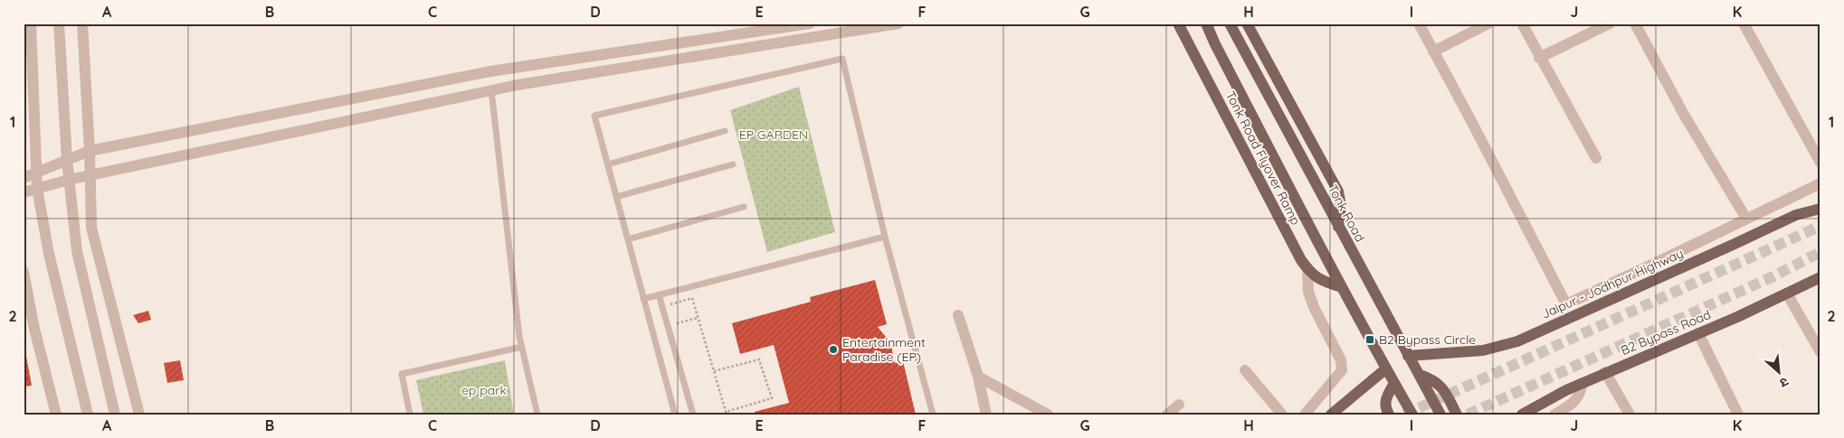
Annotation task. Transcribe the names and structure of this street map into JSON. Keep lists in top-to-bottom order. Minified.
{"streets":{"main road":["Tonk Road Flyover Ramp","Tonk Road","Jaipur - Jodhpur Highway","B2 Bypass Road"]},"crossings":[["Tonk Road","Jaipur - Jodhpur Highway"]],"parks":["EP GARDEN","ep park"],"places":{"transit":["B2 Bypass Circle"],"other":["Entertainment Paradise (EP)"]},"north":"bottom right","grid":{"columns":["A","B","C","D","E","F","G","H","I","J","K"],"rows":["1","2"]}}
